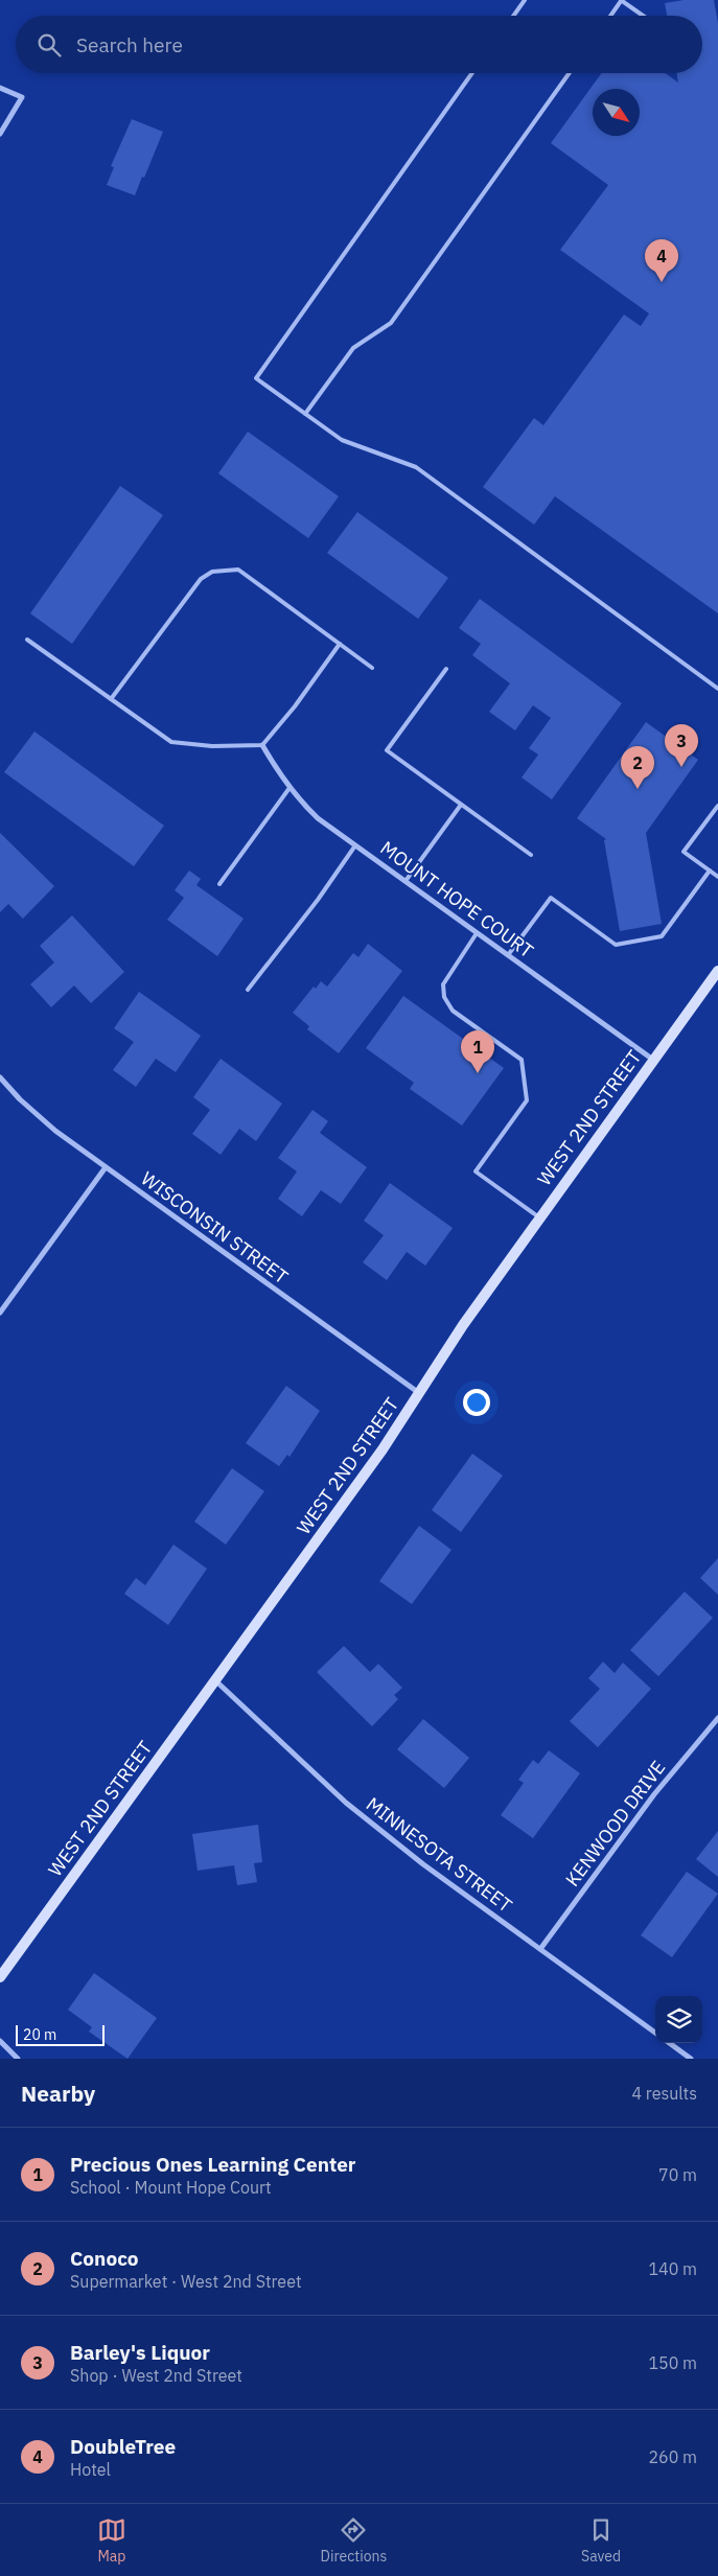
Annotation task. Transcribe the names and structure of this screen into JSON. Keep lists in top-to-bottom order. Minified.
{"streets":{"street":["MOUNT HOPE COURT","WEST 2ND STREET","WISCONSIN STREET","KENWOOD DRIVE","MINNESOTA STREET"]},"crossings":[["MOUNT HOPE COURT","WEST 2ND STREET"],["WEST 2ND STREET","WISCONSIN STREET"],["WEST 2ND STREET","MINNESOTA STREET"],["KENWOOD DRIVE","MINNESOTA STREET"]],"scale_bar":"20 m","north":"bottom right","page":{"search":"Search here","pins":["4","3","2","1"],"scale":"20 m","heading":["Nearby","4 results"],"list":[{"mark":"1","name":"Precious Ones Learning Center","note":"School · Mount Hope Court","value":"70 m"},{"mark":"2","name":"Conoco","note":"Supermarket · West 2nd Street","value":"140 m"},{"mark":"3","name":"Barley's Liquor","note":"Shop · West 2nd Street","value":"150 m"},{"mark":"4","name":"DoubleTree","note":"Hotel","value":"260 m"}],"nav":["Map","Directions","Saved"]}}
